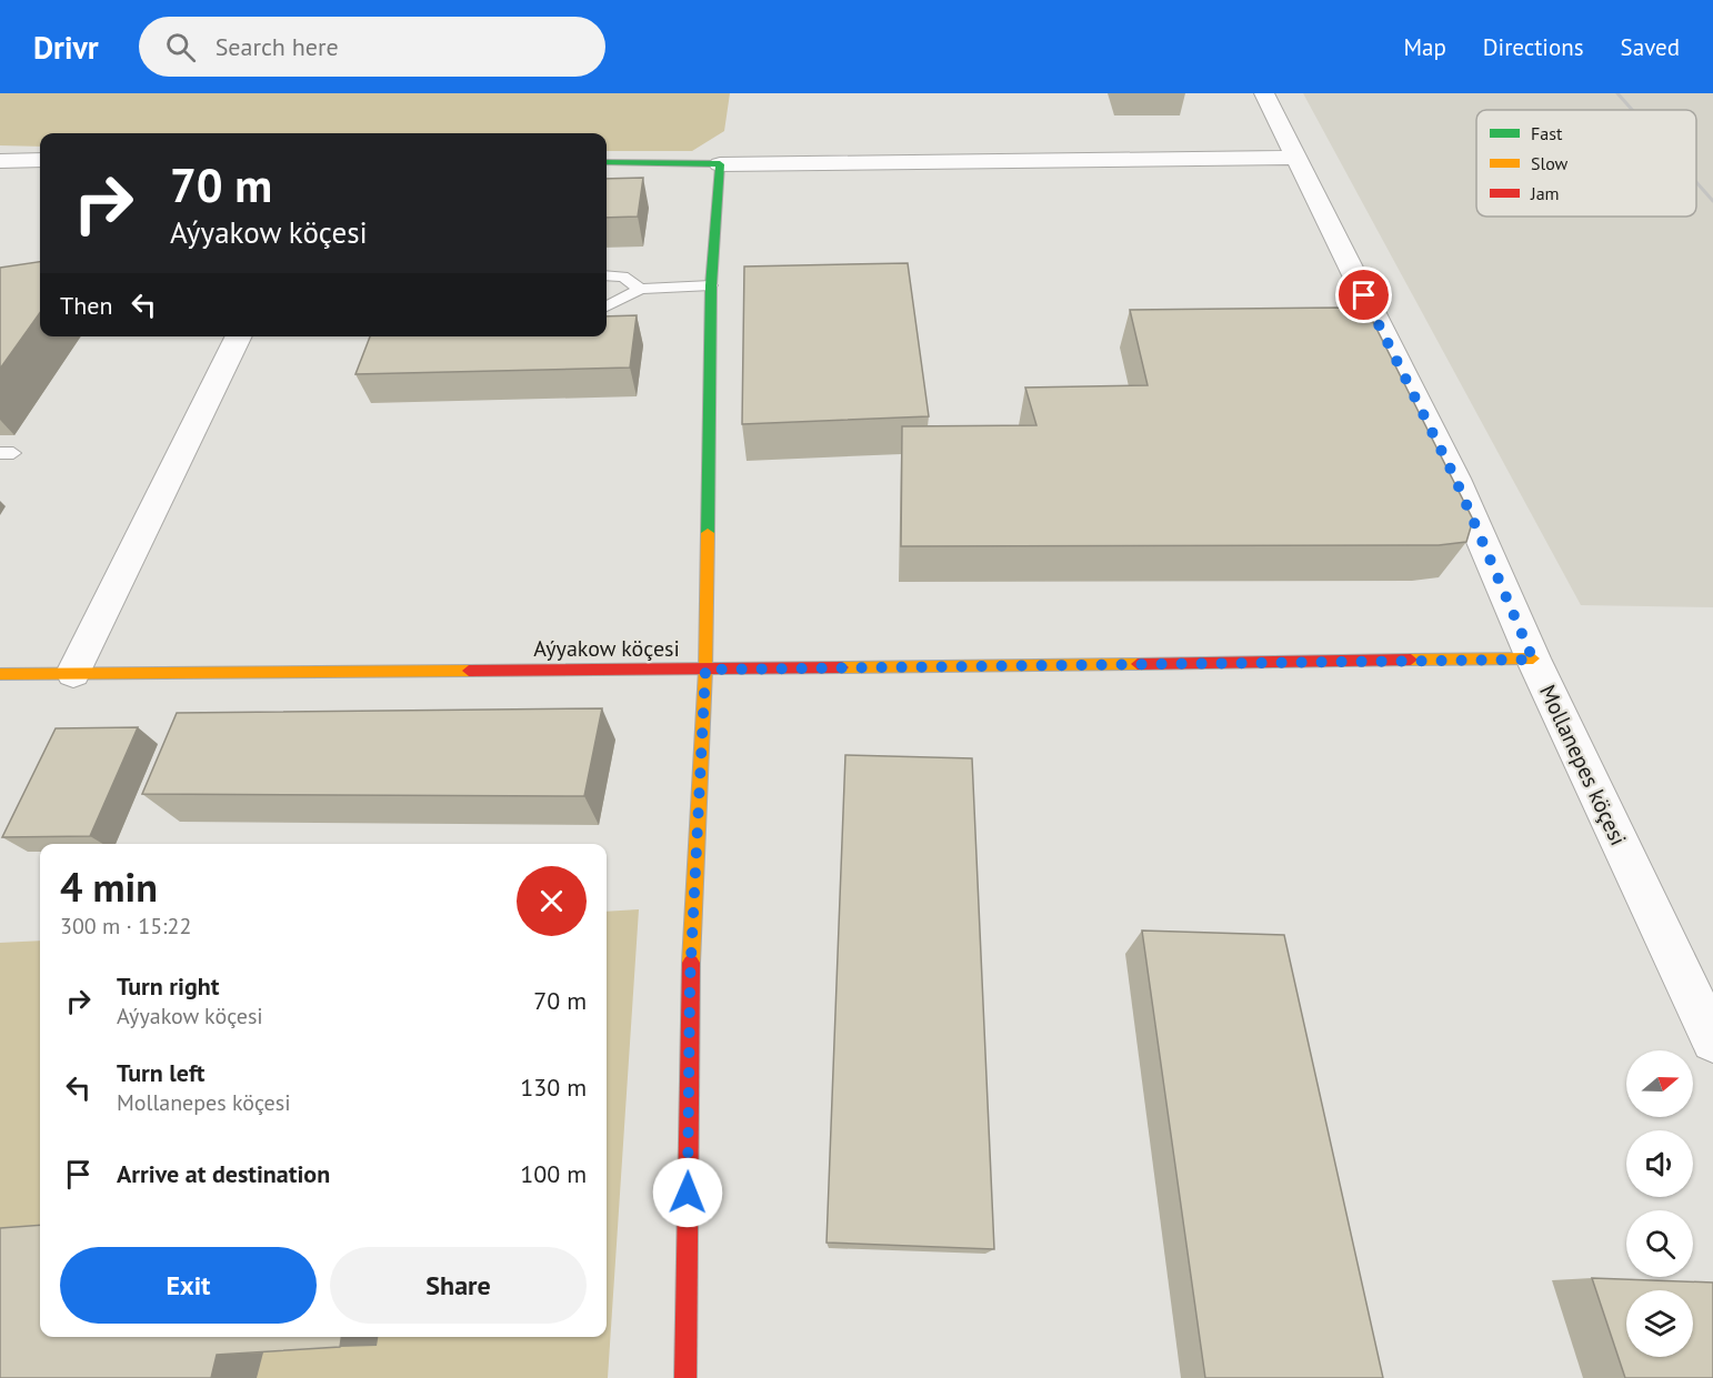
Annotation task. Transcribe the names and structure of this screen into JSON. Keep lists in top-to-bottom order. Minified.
{"streets":{"street":["Aýyakow köçesi","Mollanepes köçesi"]},"crossings":[["Aýyakow köçesi","Mollanepes köçesi"]],"legend":["Fast","Slow","Jam"],"north":"right","page":{"header":"Drivr","search":"Search here","nav":["Map","Directions","Saved"],"turn":["70 m","Aýyakow köçesi"],"then":"Then","heading":["4 min","300 m · 15:22"],"list":[{"name":"Turn right","note":"Aýyakow köçesi","value":"70 m"},{"name":"Turn left","note":"Mollanepes köçesi","value":"130 m"},{"name":"Arrive at destination","value":"100 m"}],"buttons":["Exit","Share"]}}
